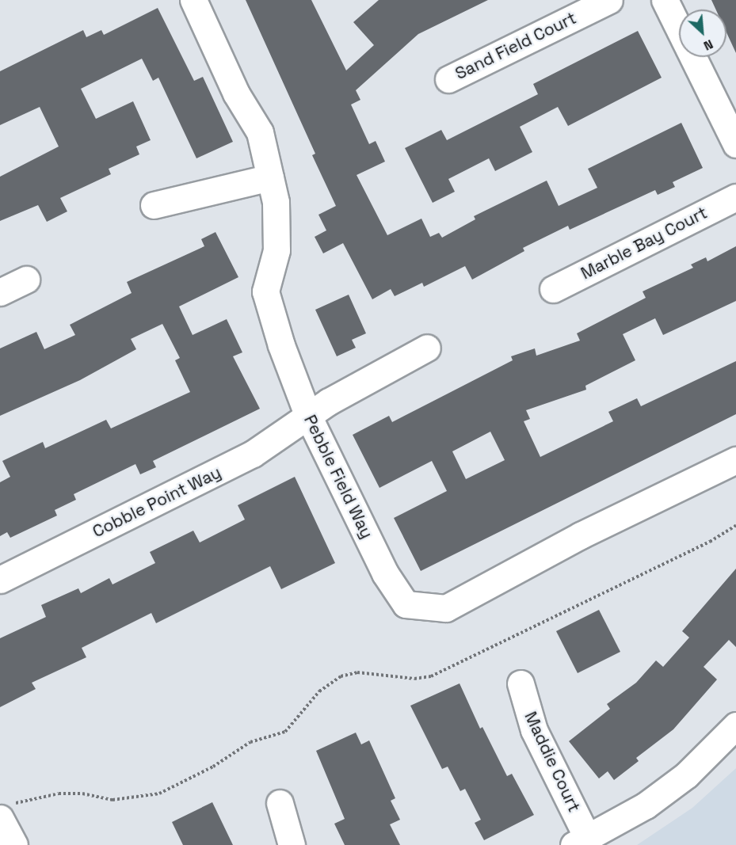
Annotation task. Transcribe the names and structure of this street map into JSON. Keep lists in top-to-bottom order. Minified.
{"streets":{"street":["Sand Field Court","Marble Bay Court","Pebble Field Way","Cobble Point Way","Maddie Court"]},"crossings":[["Pebble Field Way","Cobble Point Way"]],"north":"bottom right"}
